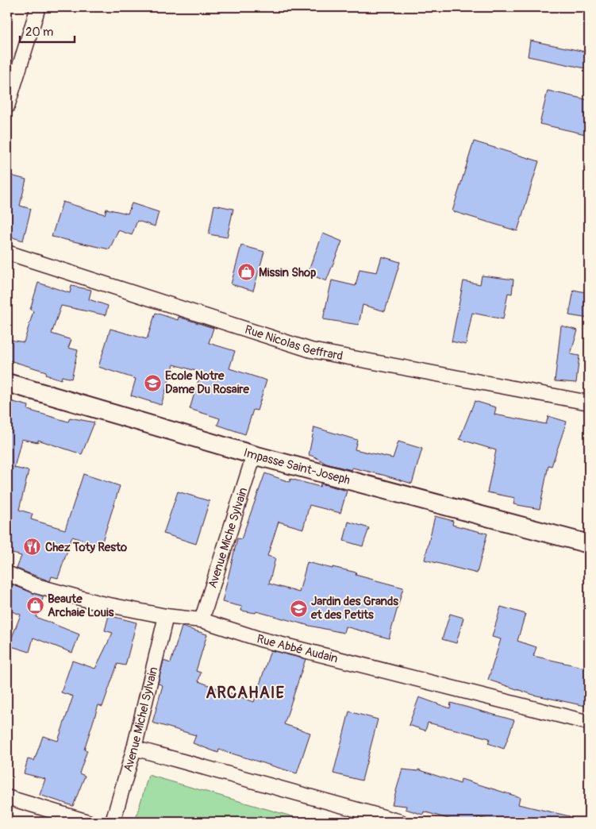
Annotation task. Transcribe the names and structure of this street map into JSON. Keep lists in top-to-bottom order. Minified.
{"streets":{"street":["Rue Nicolas Geffrard","Impasse Saint-Joseph","Avenue Miche Sylvain","Rue Abbé Audain","Avenue Michel Sylvain"]},"crossings":[["Impasse Saint-Joseph","Avenue Miche Sylvain"],["Avenue Miche Sylvain","Rue Abbé Audain"],["Rue Abbé Audain","Avenue Michel Sylvain"]],"districts":["ARCAHAIE"],"places":{"shop":["Missin Shop","Beaute Archaie Louis"],"school or university":["Ecole Notre Dame Du Rosaire","Jardin des Grands et des Petits"],"restaurant":["Chez Toty Resto"]},"scale_bar":"20 m"}
